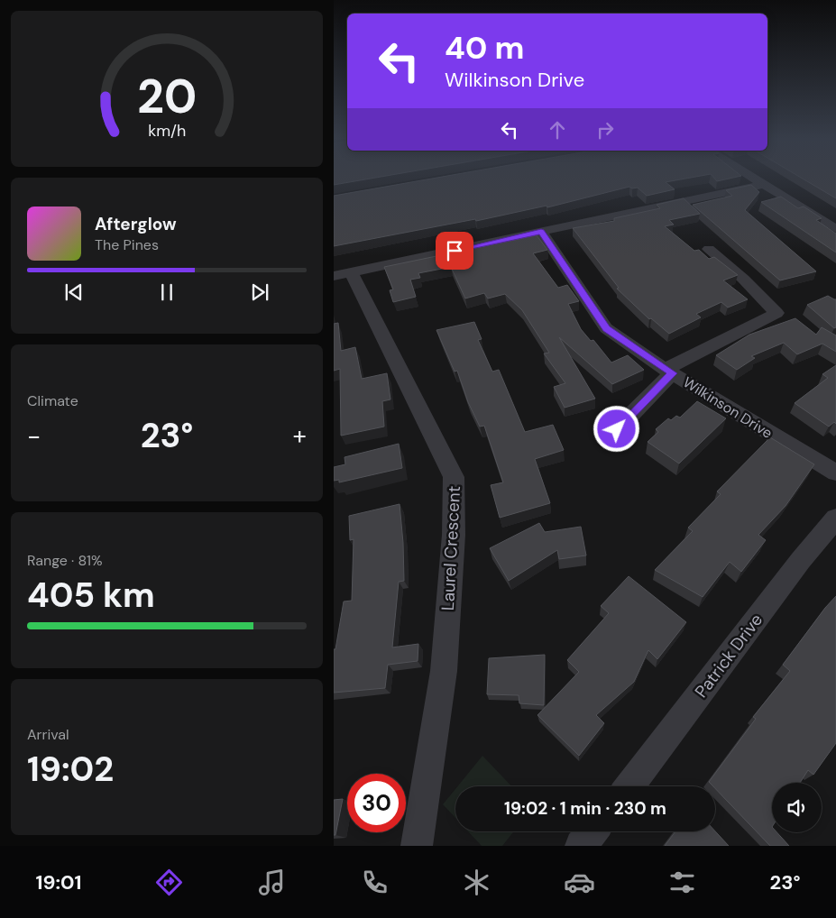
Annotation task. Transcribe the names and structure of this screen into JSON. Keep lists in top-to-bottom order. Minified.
{"streets":{"street":["Wilkinson Drive","Laurel Crescent","Patrick Drive"]},"page":{"turn":["40 m","Wilkinson Drive"],"song":["Afterglow","The Pines"],"tile":["Climate",["Range · 81%","405 km"],["Arrival","19:02"]],"heat":["−","23°","+"],"limit":"30","trip":"19:02 · 1 min · 230 m","tabs":["19:01","23°"],"gauge":["20","km/h"]}}
